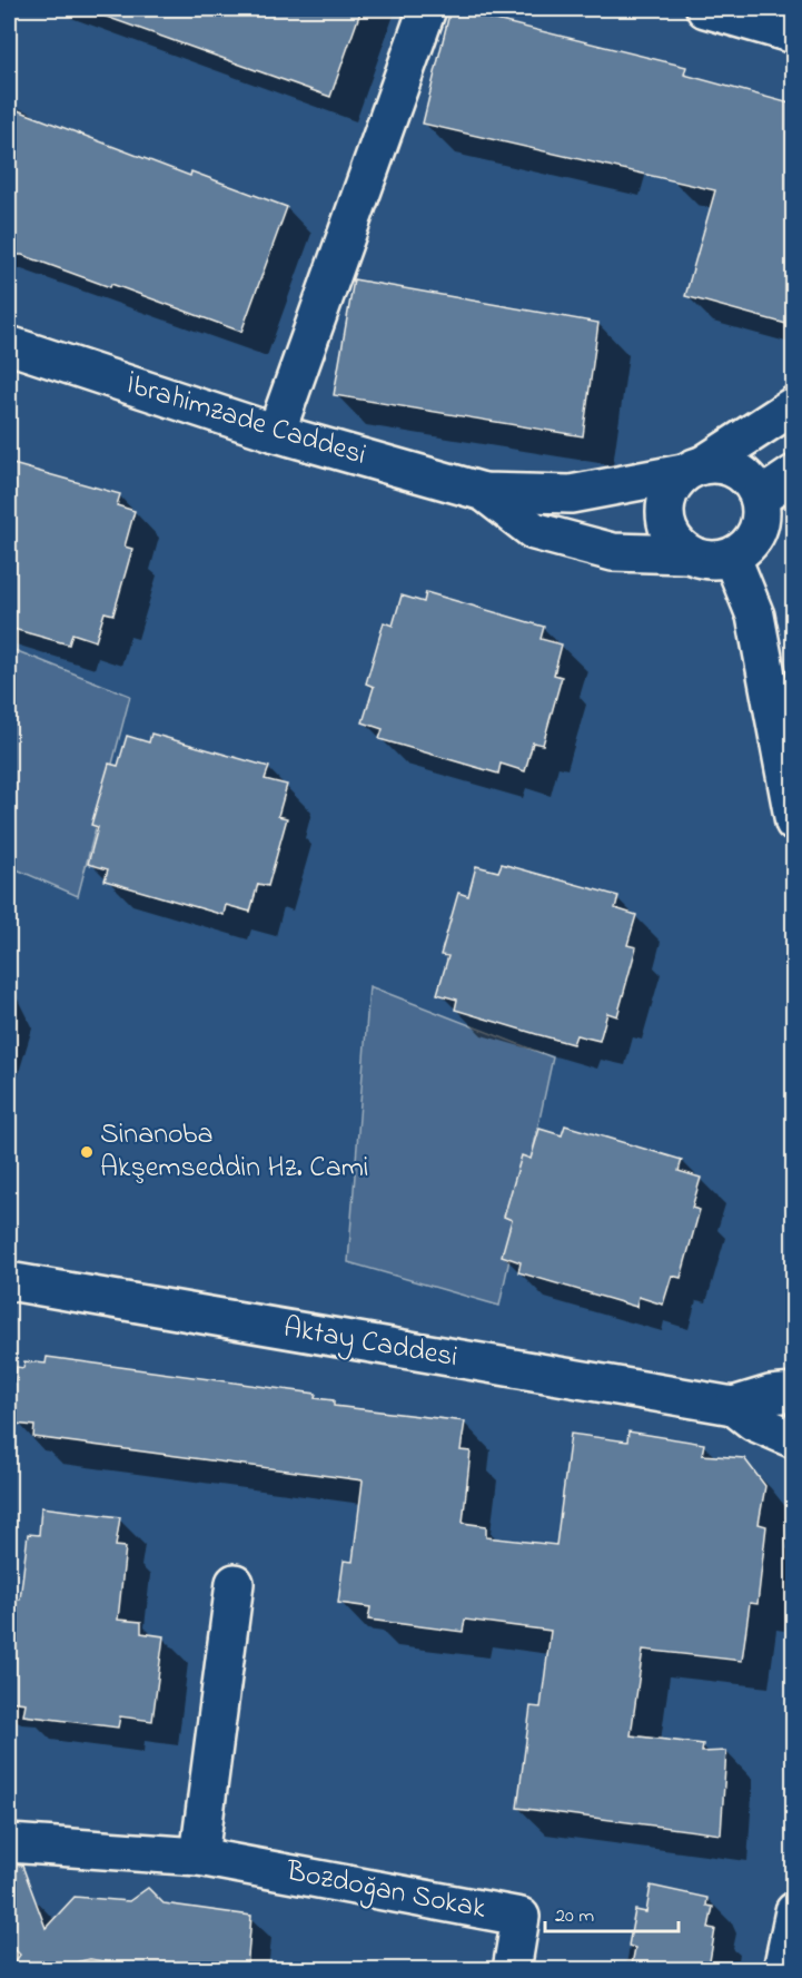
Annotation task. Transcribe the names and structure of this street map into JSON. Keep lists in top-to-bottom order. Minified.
{"streets":{"main road":["İbrahimzade Caddesi","Aktay Caddesi","Bozdoğan Sokak"]},"places":["Sinanoba Akşemseddin Hz. Cami"],"scale_bar":"20 m"}
